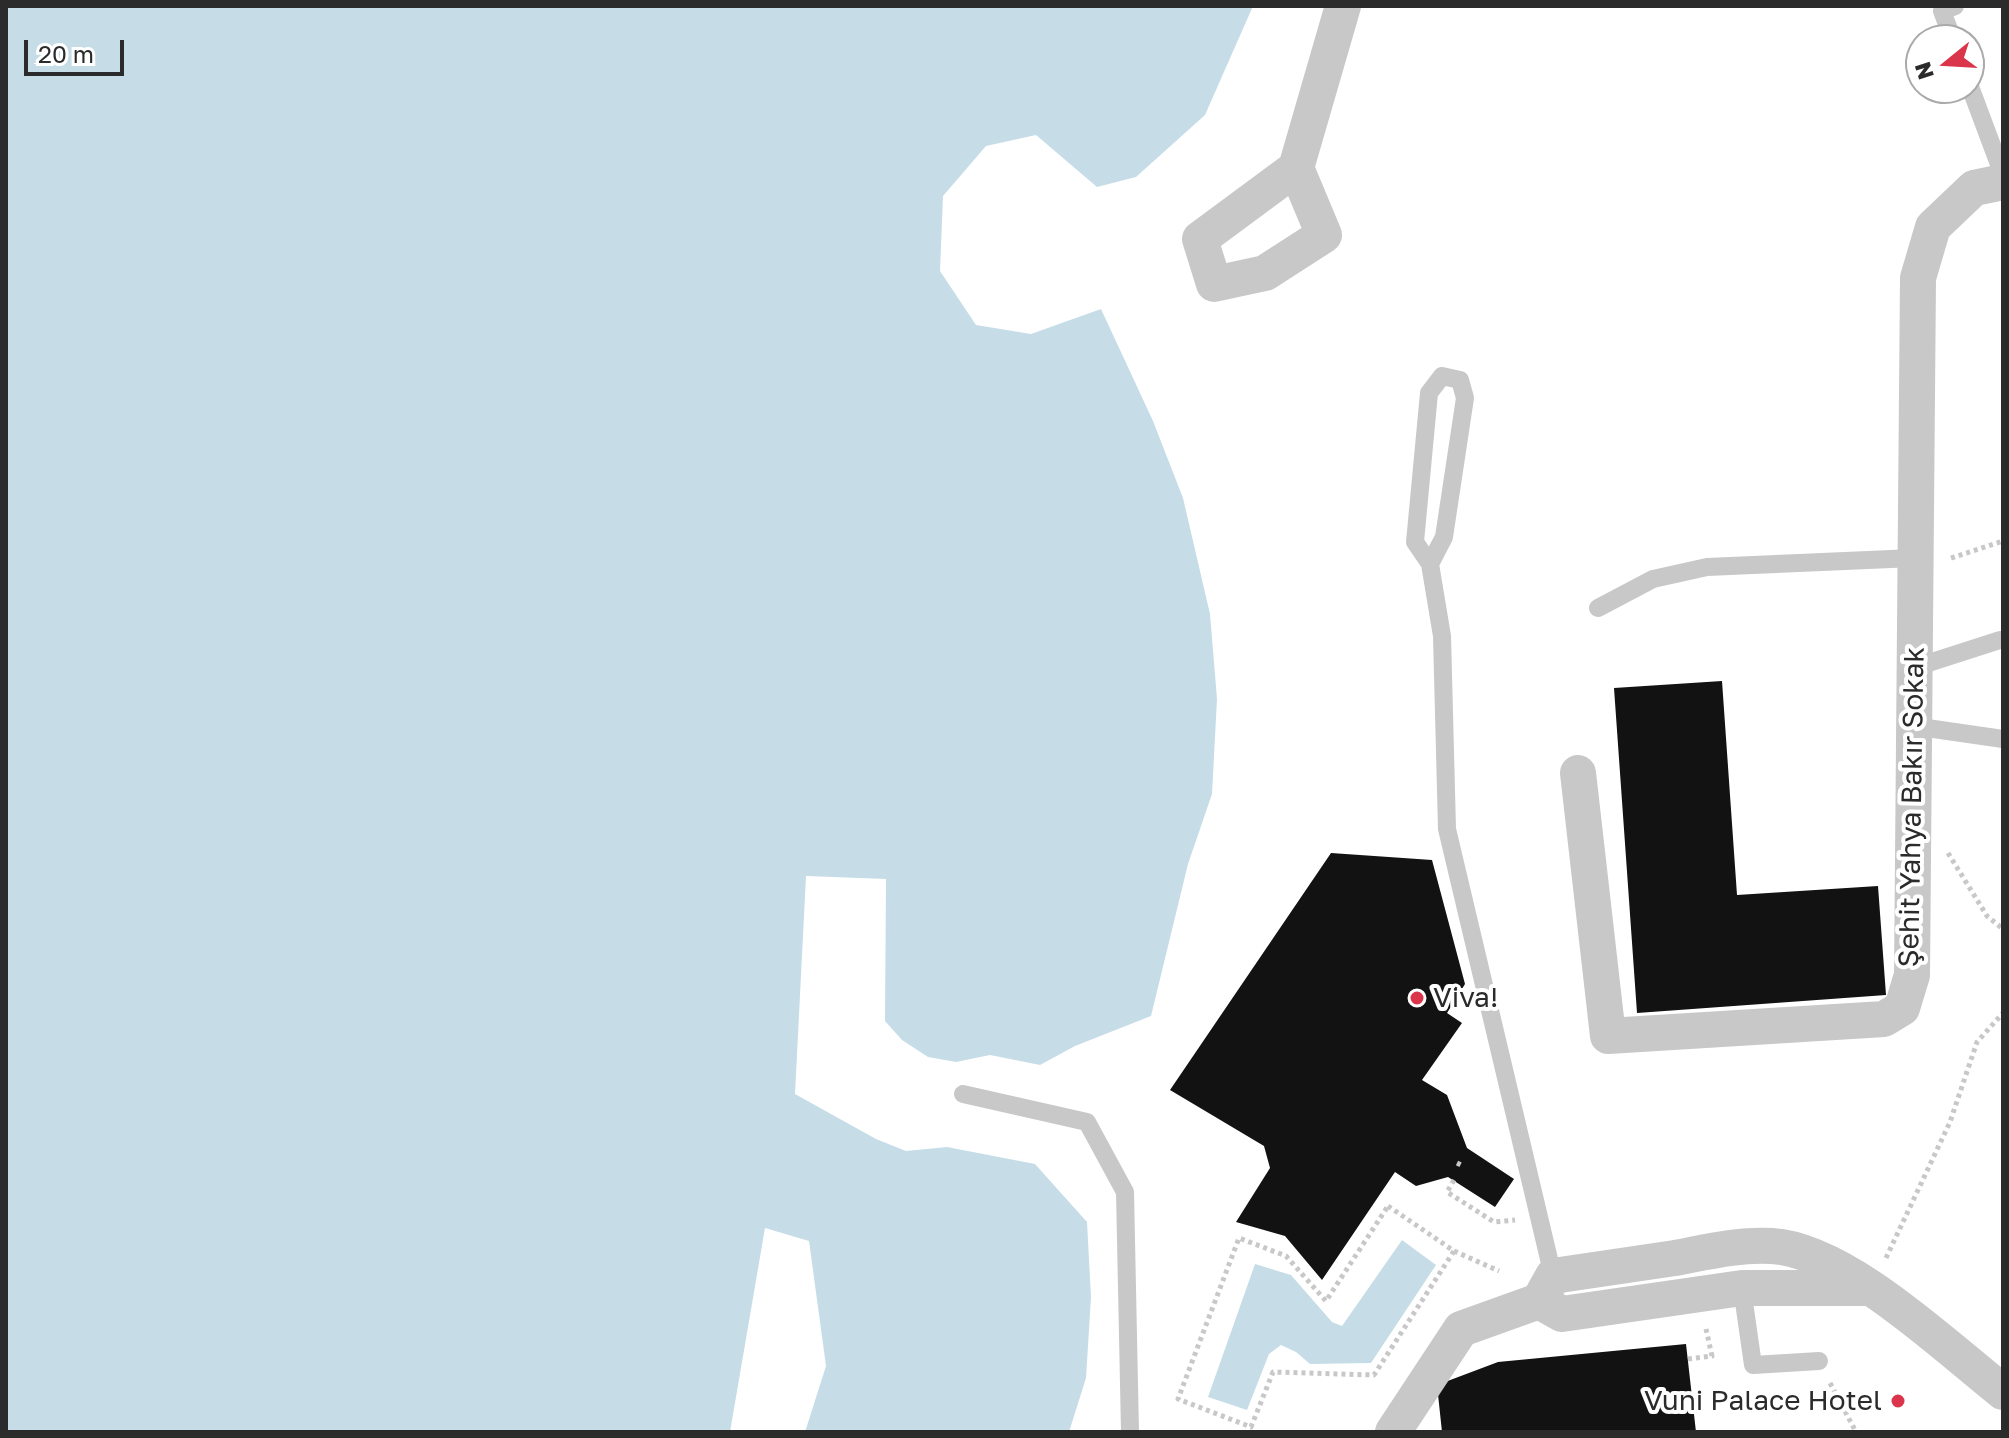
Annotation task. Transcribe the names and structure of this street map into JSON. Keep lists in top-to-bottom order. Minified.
{"streets":{"street":["Şehit Yahya Bakır Sokak"]},"places":["Viva!","Vuni Palace Hotel"],"scale_bar":"20 m","north":"left"}
